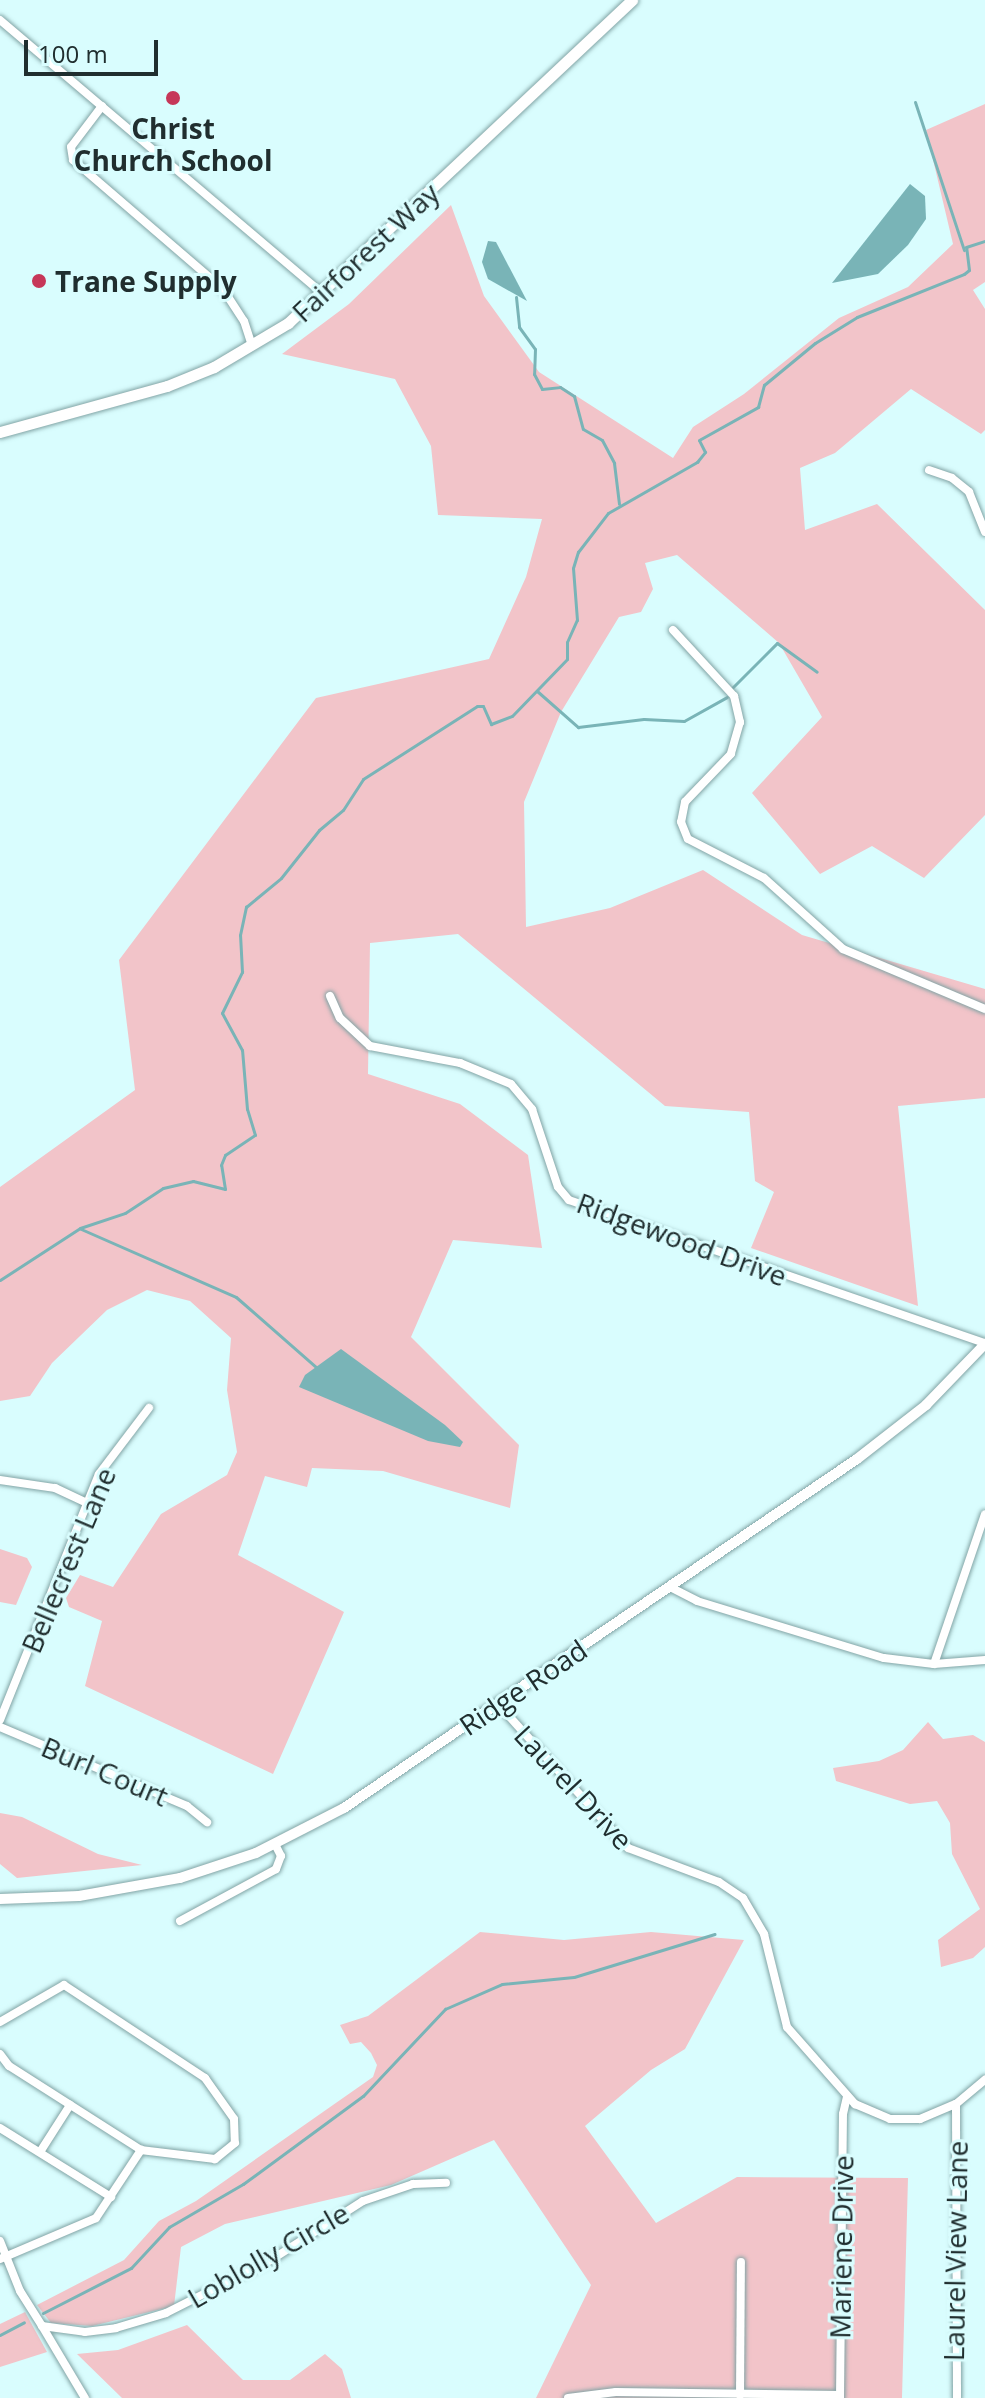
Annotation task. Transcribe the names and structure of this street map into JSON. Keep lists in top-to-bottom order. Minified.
{"streets":{"main road":["Fairforest Way"],"street":["Ridgewood Drive","Bellecrest Lane","Ridge Road","Burl Court","Laurel Drive","Mariene Drive","Laurel View Lane","Loblolly Circle"]},"crossings":[["Ridgewood Drive","Ridge Road"],["Ridge Road","Laurel Drive"],["Laurel Drive","Mariene Drive"],["Laurel Drive","Laurel View Lane"]],"places":["Christ Church School","Trane Supply"],"scale_bar":"100 m"}
